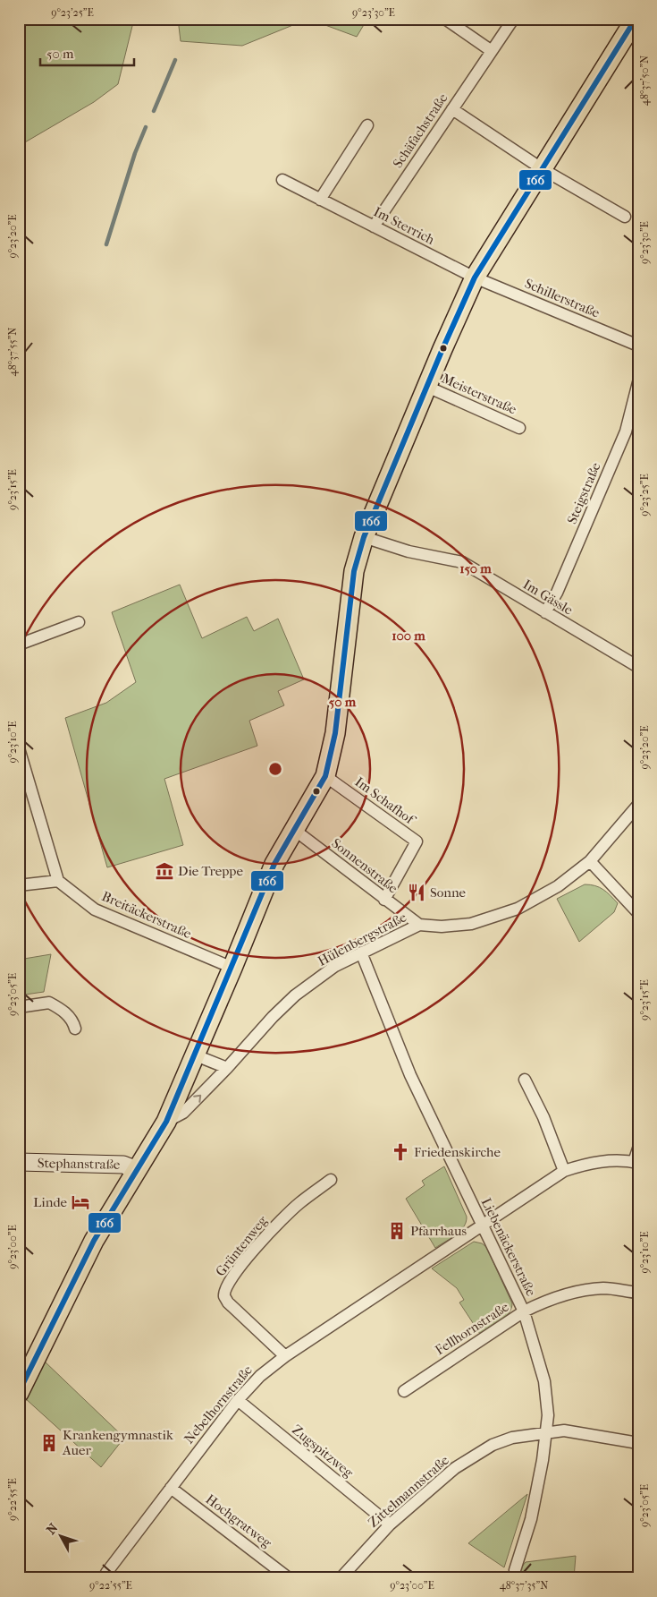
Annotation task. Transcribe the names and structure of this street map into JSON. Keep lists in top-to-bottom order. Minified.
{"streets":{"street":["Schäfachstraße","Im Sterrich","Schillerstraße","Meisterstraße","Steigstraße","Im Gässle","Im Schafhof","Sonnenstraße","Breitäckerstraße","Hülenbergstraße","Stephanstraße","Grüntenweg","Liebenäckerstraße","Fellhornstraße","Nebelhornstraße","Zugspitzweg","Zittelmannstraße","Hochgratweg"]},"crossings":[["Schäfachstraße","Im Sterrich"],["Im Sterrich","Schillerstraße"],["Steigstraße","Im Gässle"],["Im Schafhof","Sonnenstraße"],["Sonnenstraße","Hülenbergstraße"],["Hülenbergstraße","Liebenäckerstraße"],["Grüntenweg","Nebelhornstraße"],["Liebenäckerstraße","Fellhornstraße"],["Liebenäckerstraße","Nebelhornstraße"],["Liebenäckerstraße","Zittelmannstraße"],["Nebelhornstraße","Zugspitzweg"],["Nebelhornstraße","Hochgratweg"],["Zugspitzweg","Zittelmannstraße"]],"places":{"museum":["Die Treppe"],"restaurant":["Sonne"],"church":["Friedenskirche"],"hotel":["Linde"],"building":["Pfarrhaus","Krankengymnastik Auer"]},"lines":["transit line 166"],"scale_bar":"50 m","north":"top left","coordinates":["9°23'25\"E","9°23'30\"E","48°37'50\"N","9°23'20\"E","48°37'55\"N","9°23'15\"E","9°23'10\"E","9°23'05\"E","9°23'00\"E","9°22'55\"E","48°37'35\"N"],"rings":["150 m","100 m","50 m"]}
